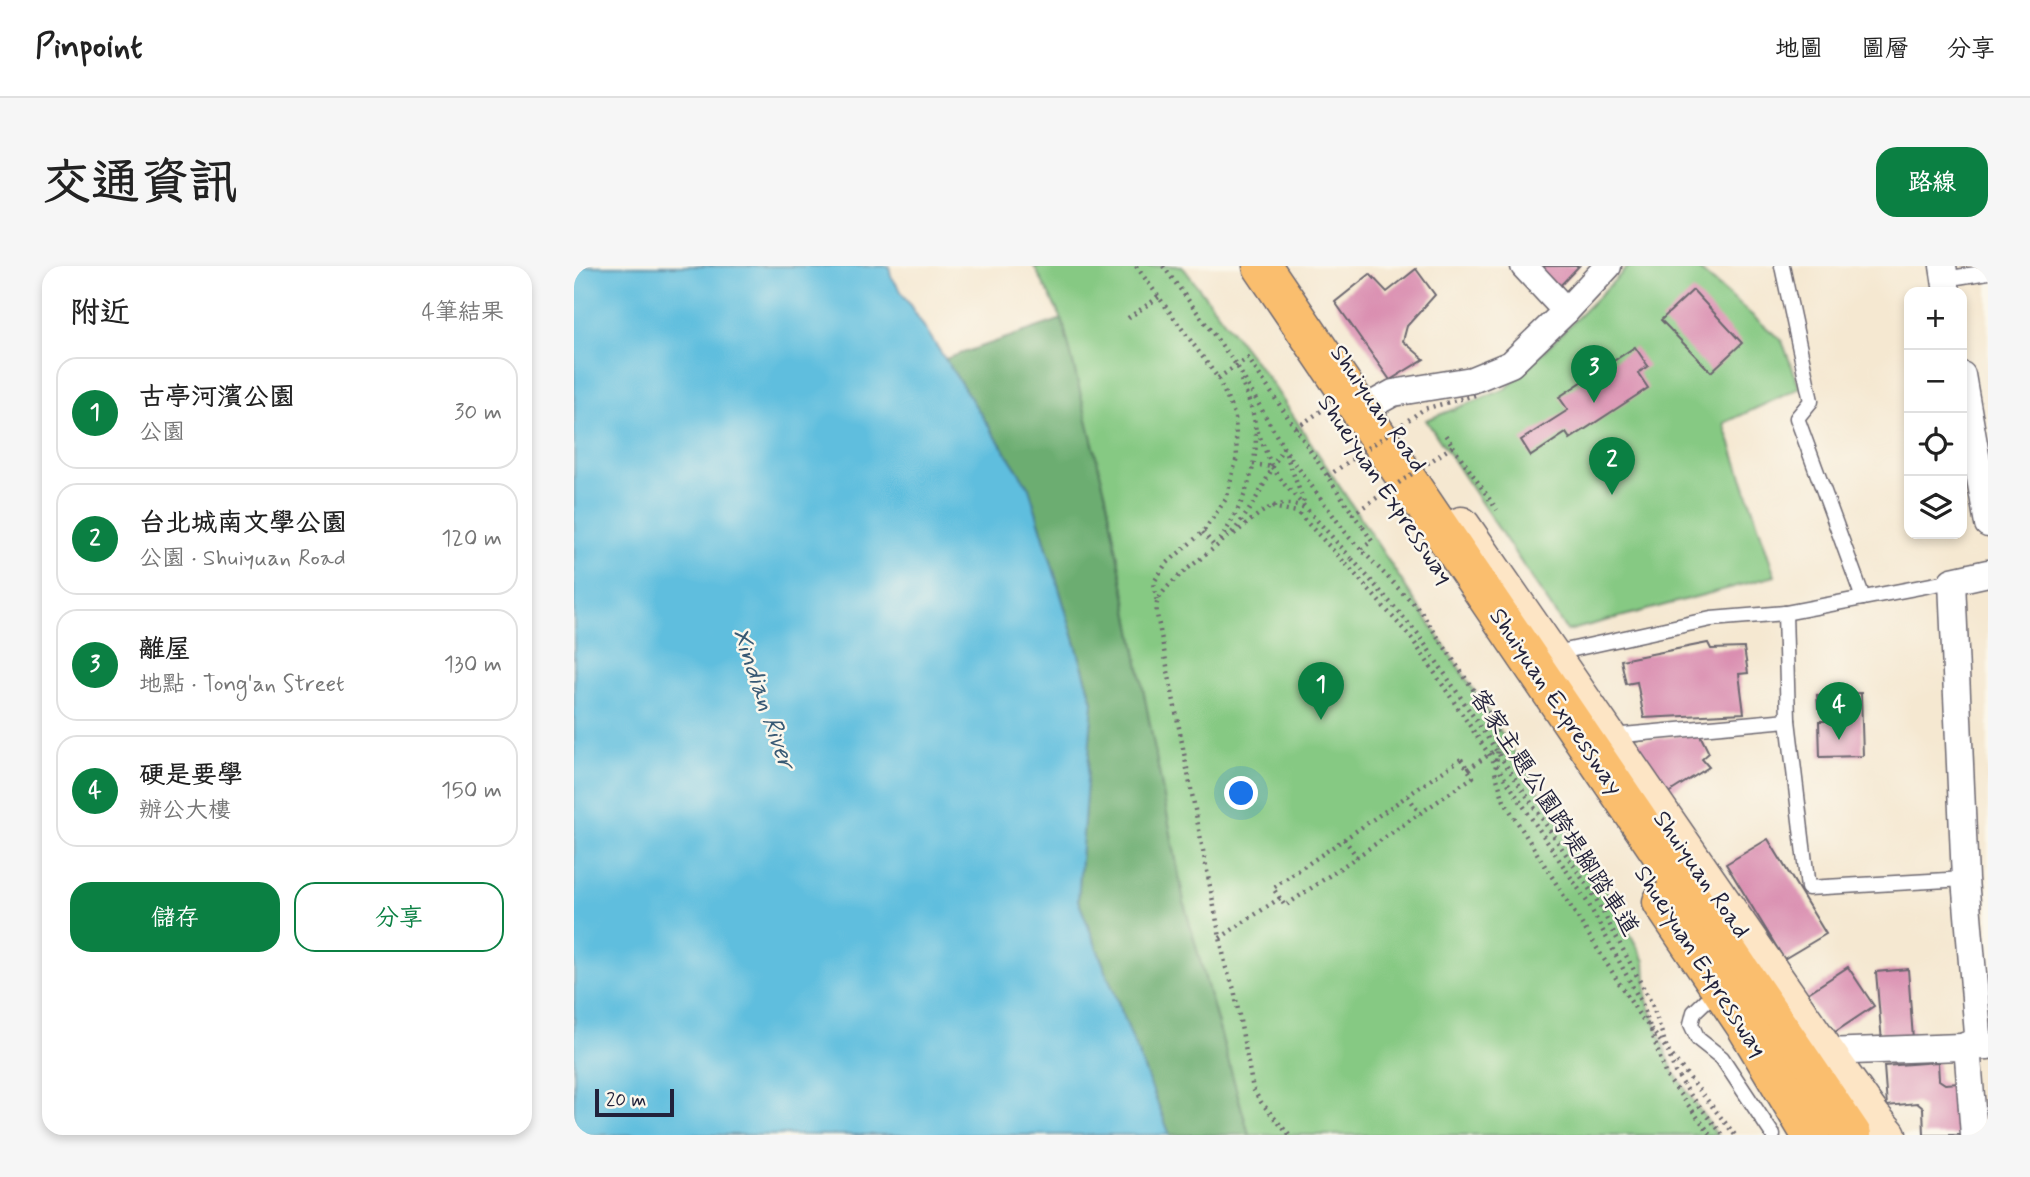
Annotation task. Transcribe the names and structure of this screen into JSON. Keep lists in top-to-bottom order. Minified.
{"streets":{"highway":["Shueiyuan Expressway","Shuiyuan Expressway"],"main road":["Shuiyuan Road"],"path":["客家主題公園跨堤腳踏車道"]},"water":["Xindian River"],"scale_bar":"20 m","page":{"header":"Pinpoint","nav":["地圖","圖層","分享"],"title":"交通資訊","buttons":["路線",["儲存","分享"]],"heading":["附近","4筆結果"],"map_buttons":["+","−"],"pins":["3","2","1","4"],"list":[{"mark":"1","name":"古亭河濱公園","note":"公園","value":"30 m"},{"mark":"2","name":"台北城南文學公園","note":"公園 · Shuiyuan Road","value":"120 m"},{"mark":"3","name":"離屋","note":"地點 · Tong'an Street","value":"130 m"},{"mark":"4","name":"硬是要學","note":"辦公大樓","value":"150 m"}],"scale":"20 m"}}
